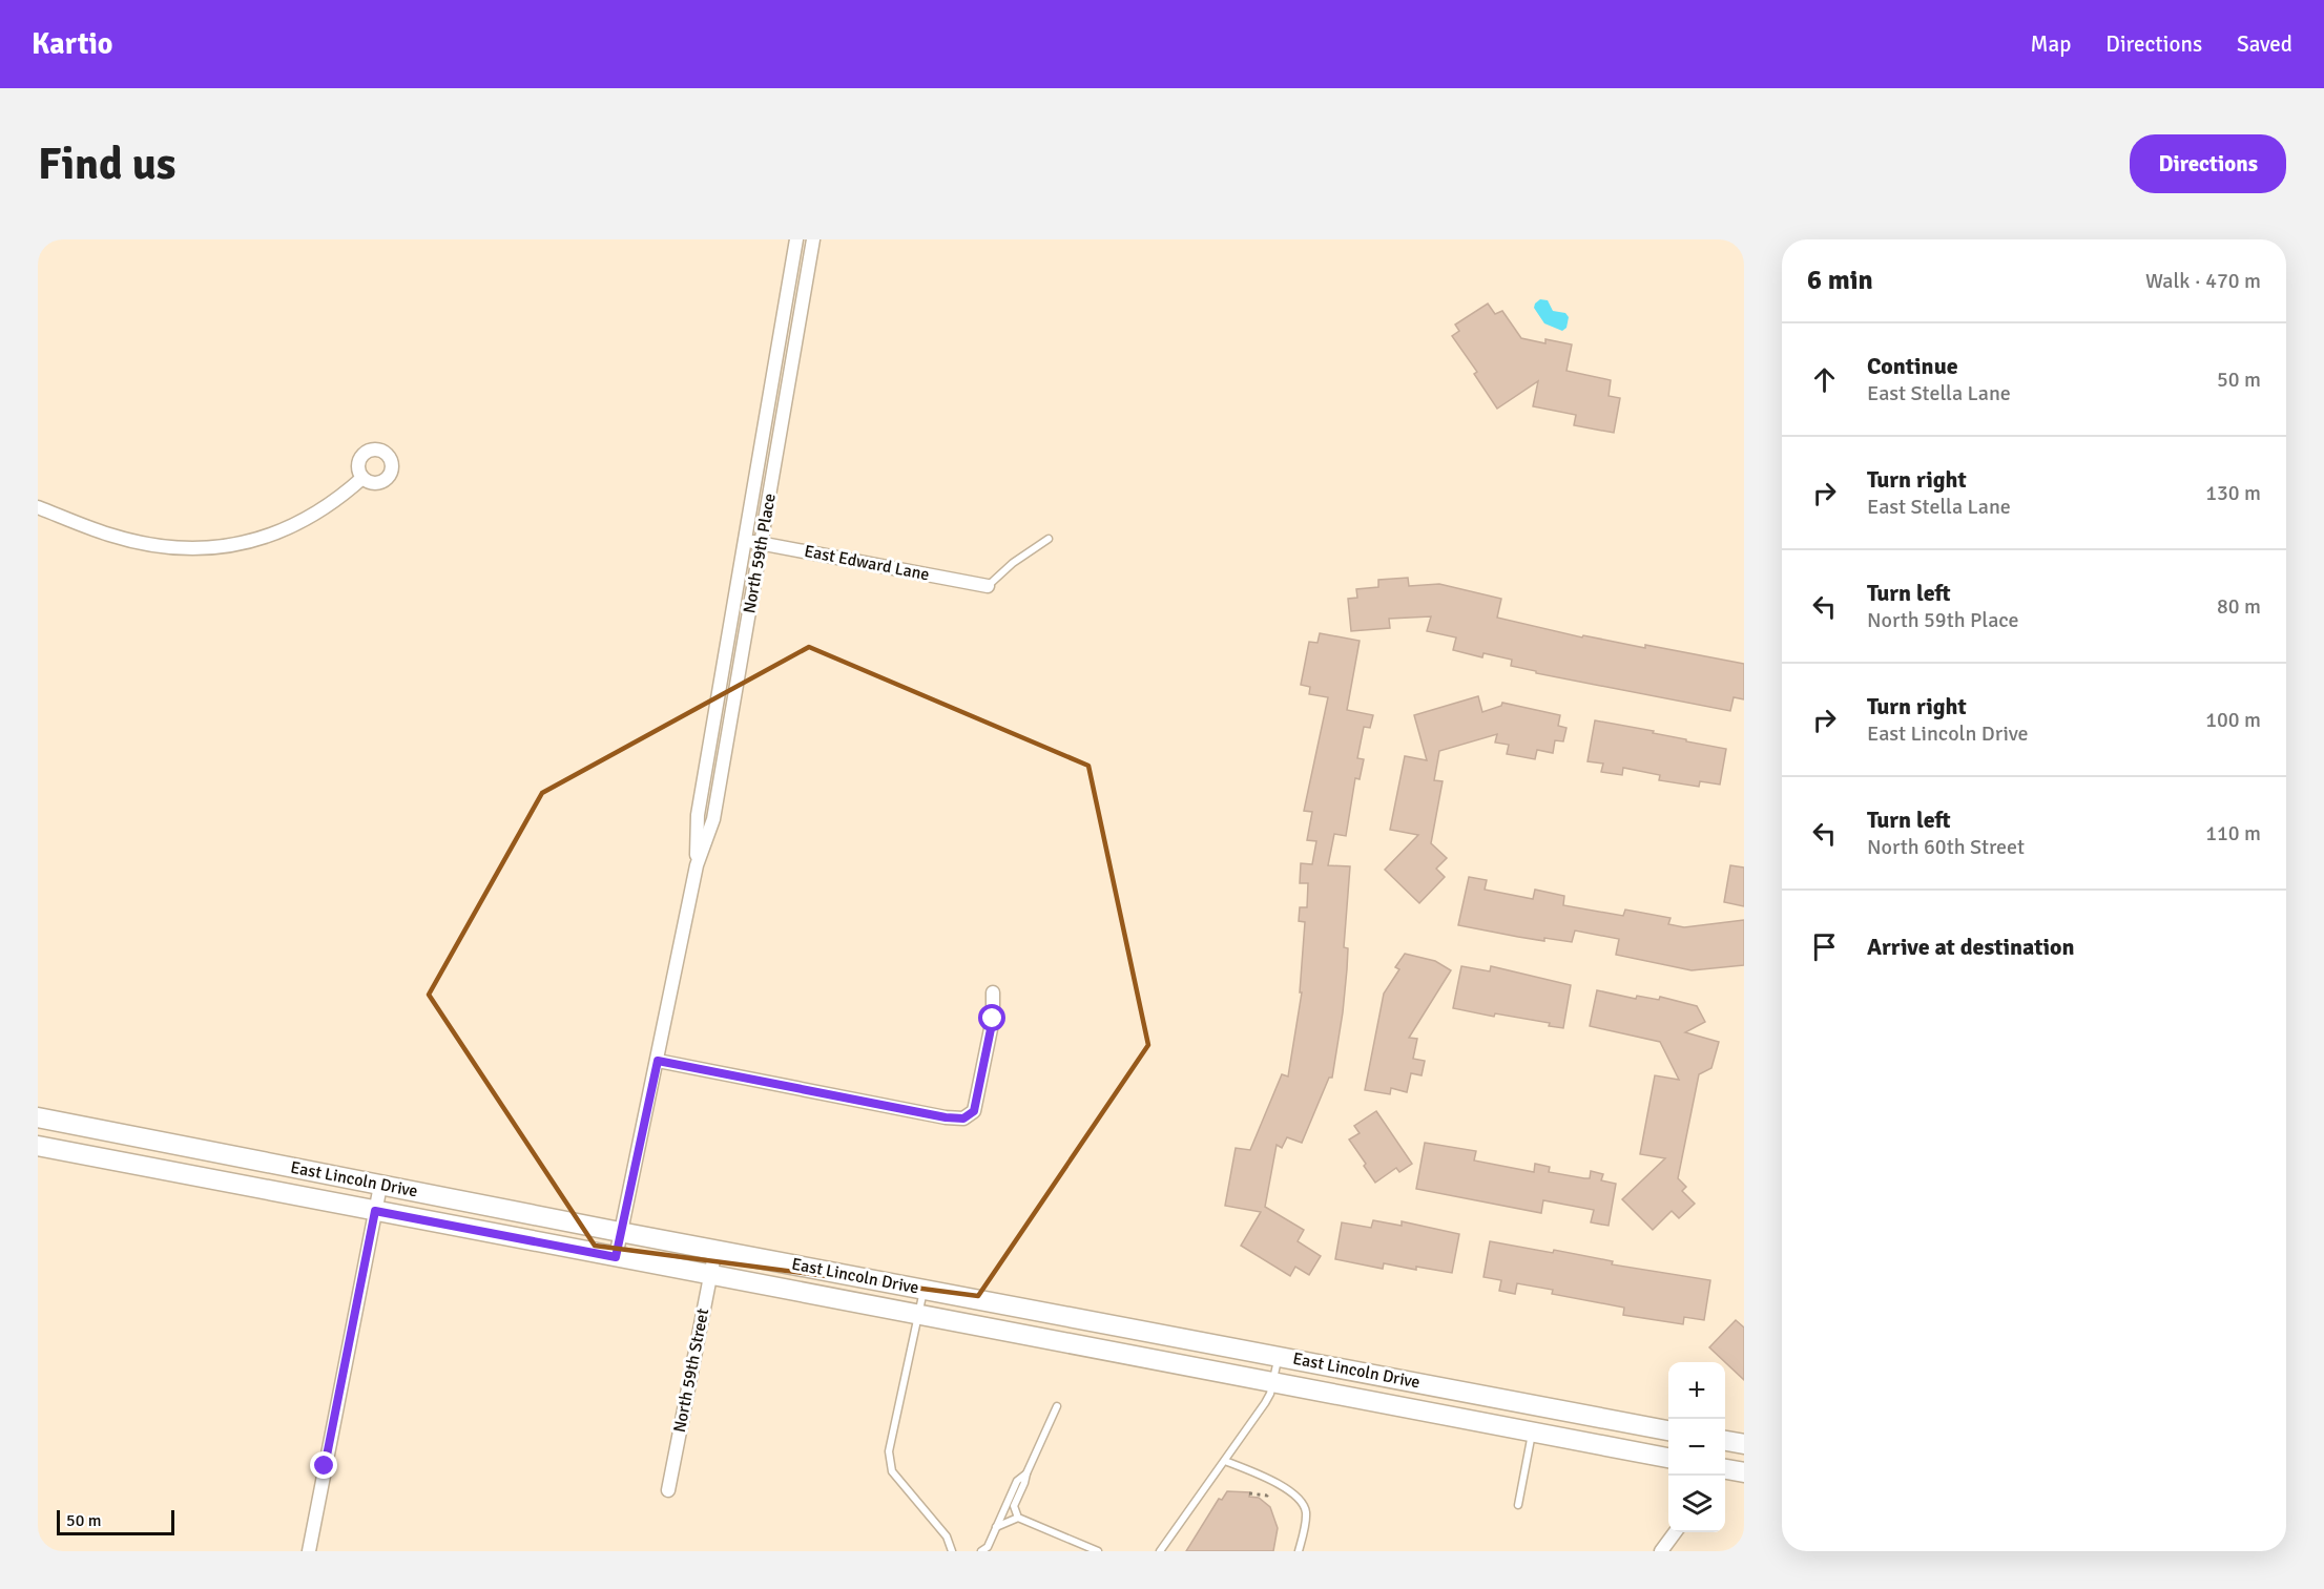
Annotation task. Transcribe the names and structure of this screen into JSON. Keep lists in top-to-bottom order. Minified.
{"streets":{"main road":["East Lincoln Drive"],"street":["North 59th Place","East Edward Lane","North 59th Street"]},"crossings":[["North 59th Place","East Edward Lane"],["North 59th Place","East Lincoln Drive"],["East Lincoln Drive","North 59th Street"]],"scale_bar":"50 m","page":{"header":"Kartio","nav":["Map","Directions","Saved"],"buttons":"Directions","title":"Find us","heading":["6 min","Walk · 470 m"],"list":[["Continue","East Stella Lane","50 m"],["Turn right","East Stella Lane","130 m"],["Turn left","North 59th Place","80 m"],["Turn right","East Lincoln Drive","100 m"],["Turn left","North 60th Street","110 m"],"Arrive at destination"],"map_buttons":["+","−"],"scale":"50 m"}}
